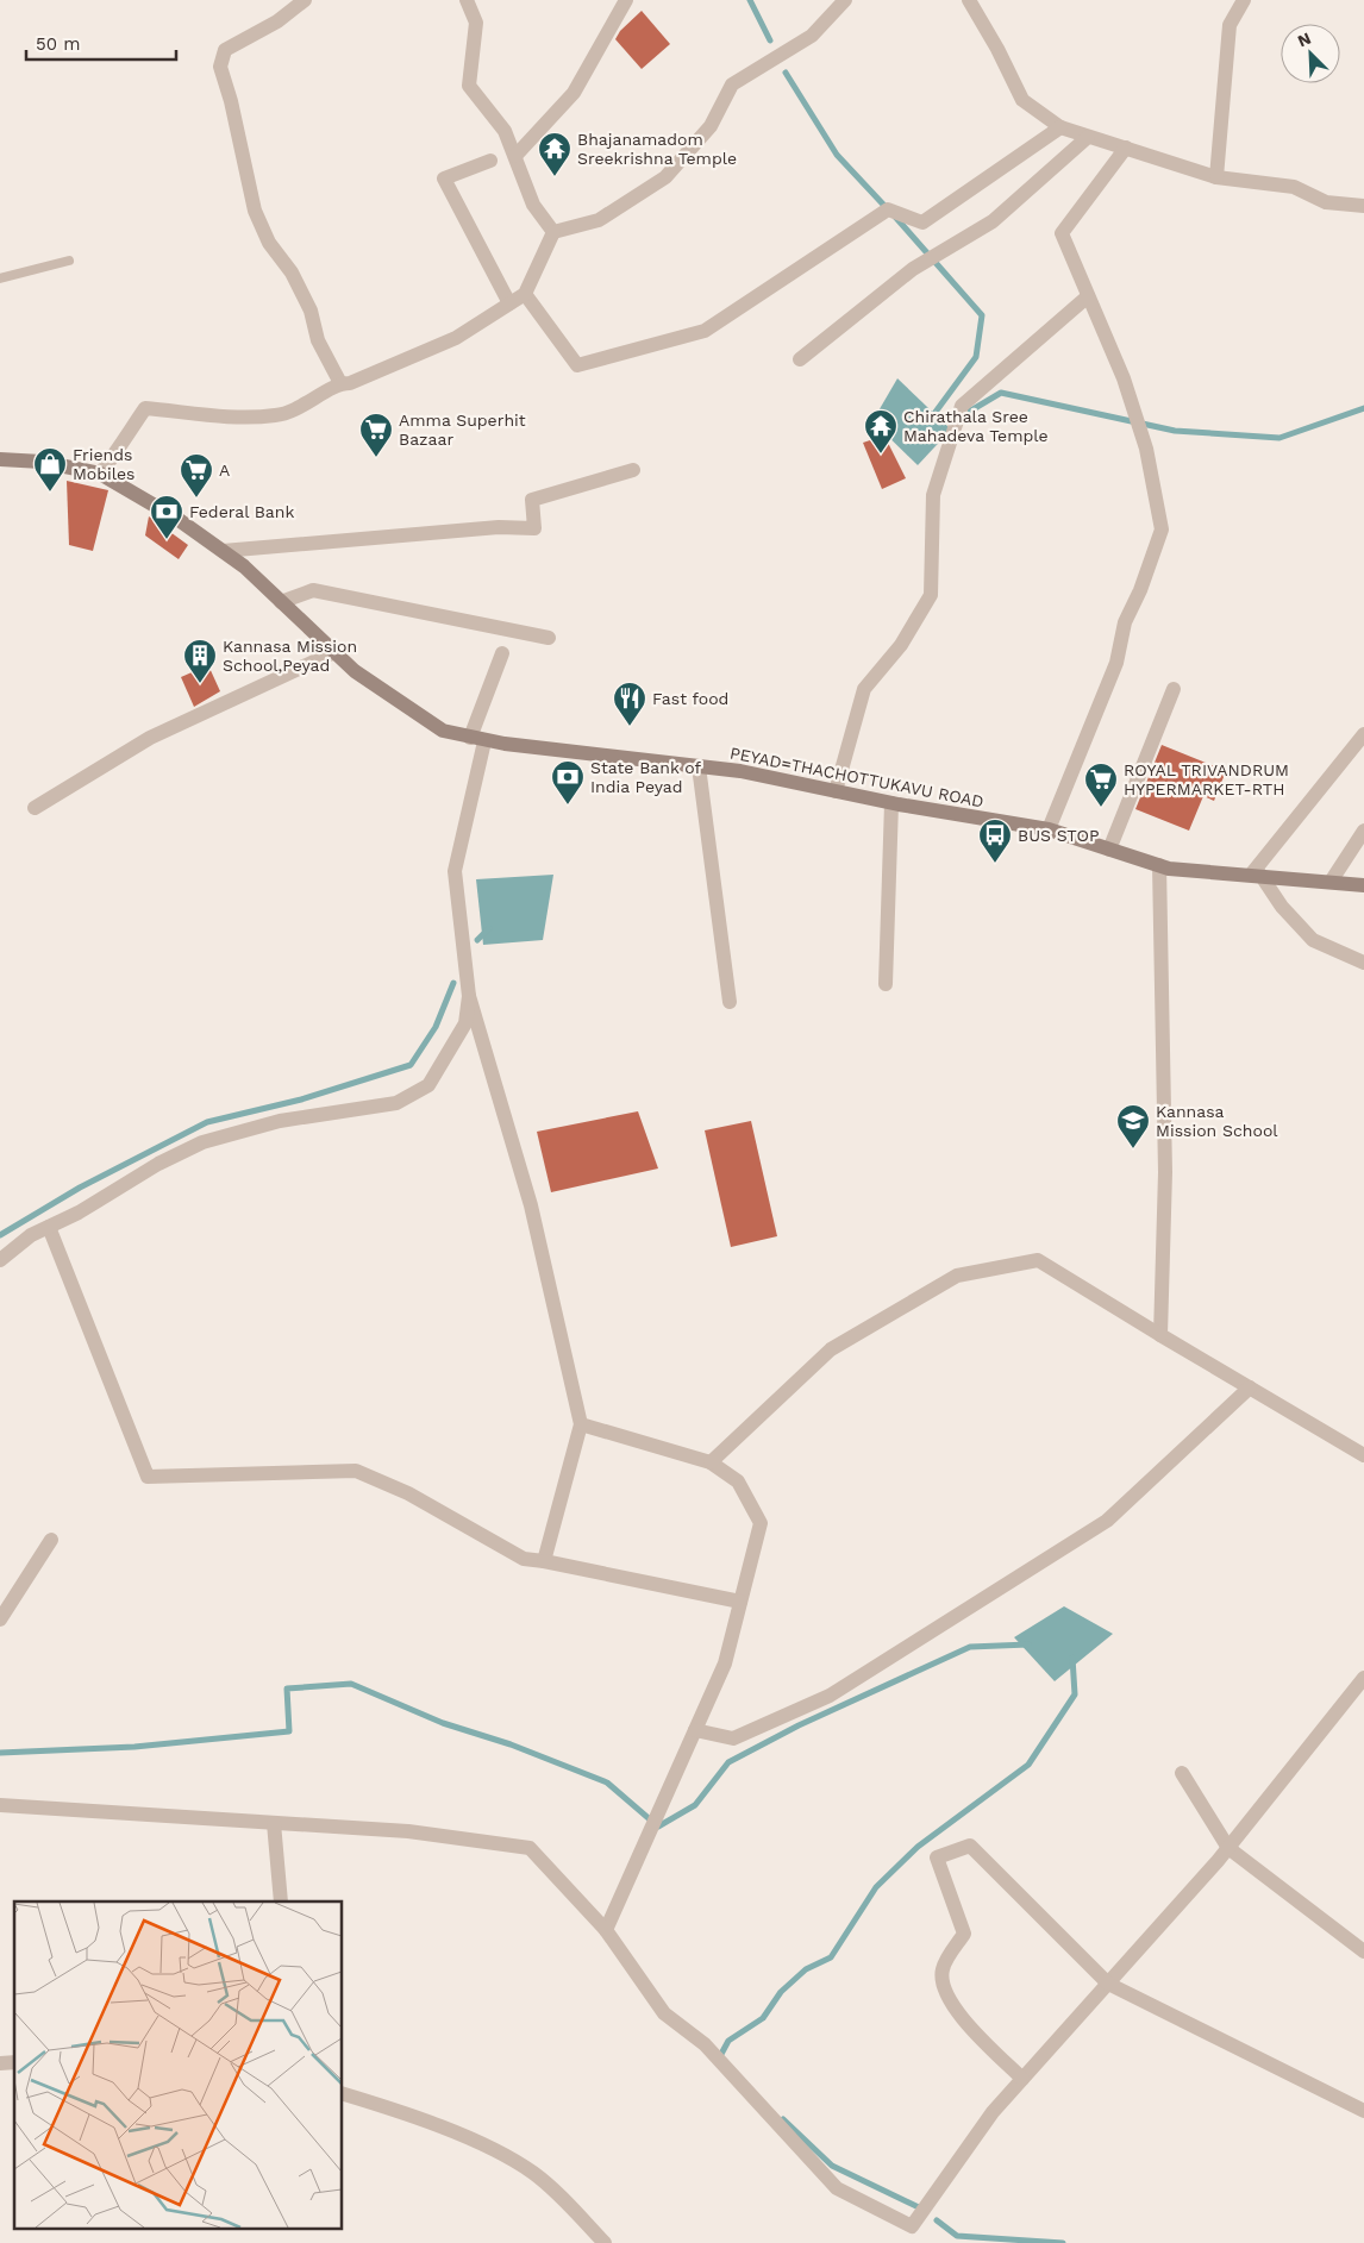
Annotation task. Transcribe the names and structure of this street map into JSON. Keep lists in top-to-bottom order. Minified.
{"streets":{"main road":["PEYAD=THACHOTTUKAVU ROAD"]},"places":{"temple":["Bhajanamadom Sreekrishna Temple","Chirathala Sree Mahadeva Temple"],"supermarket":["Amma Superhit Bazaar","A","ROYAL TRIVANDRUM HYPERMARKET-RTH"],"shop":["Friends Mobiles"],"bank":["Federal Bank","State Bank of India Peyad"],"building":["Kannasa Mission School,Peyad"],"restaurant":["Fast food"],"bus stop":["BUS STOP"],"school or university":["Kannasa Mission School"]},"scale_bar":"50 m","north":"top left"}
